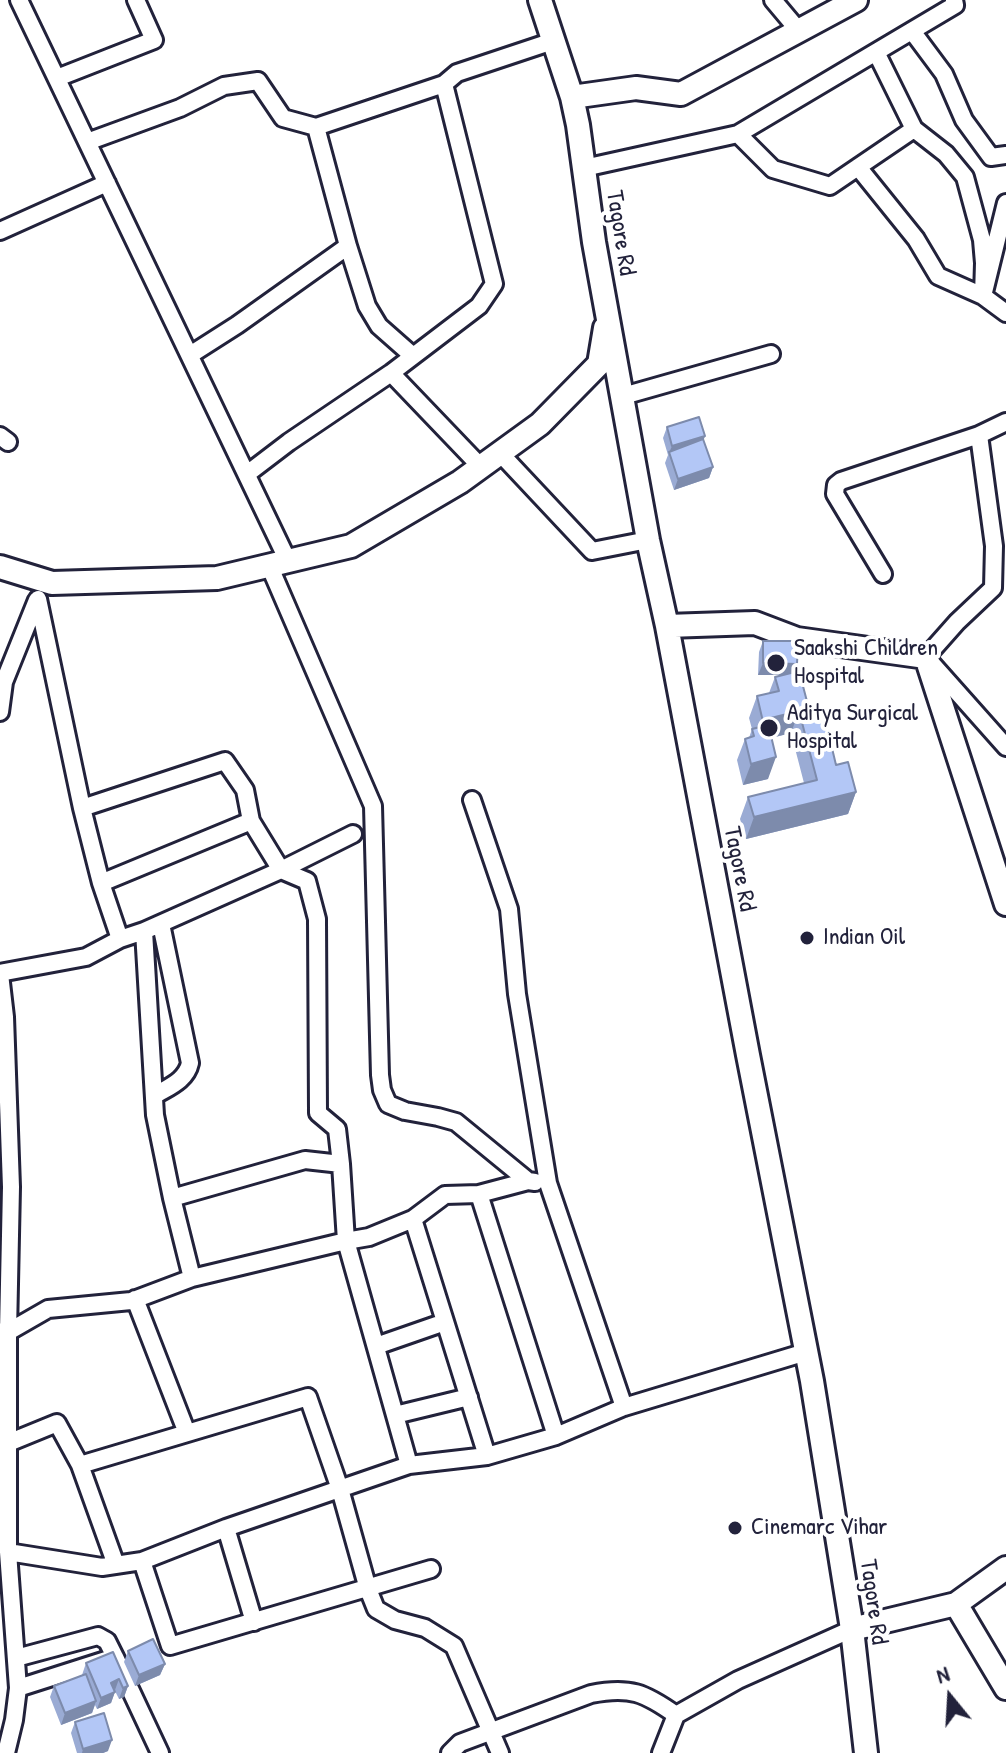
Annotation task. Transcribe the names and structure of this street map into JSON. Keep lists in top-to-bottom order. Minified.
{"streets":{"street":["Tagore Rd"]},"places":["Saakshi Children Hospital","Aditya Surgical Hospital","Indian Oil","Cinemarc Vihar"],"north":"top"}
